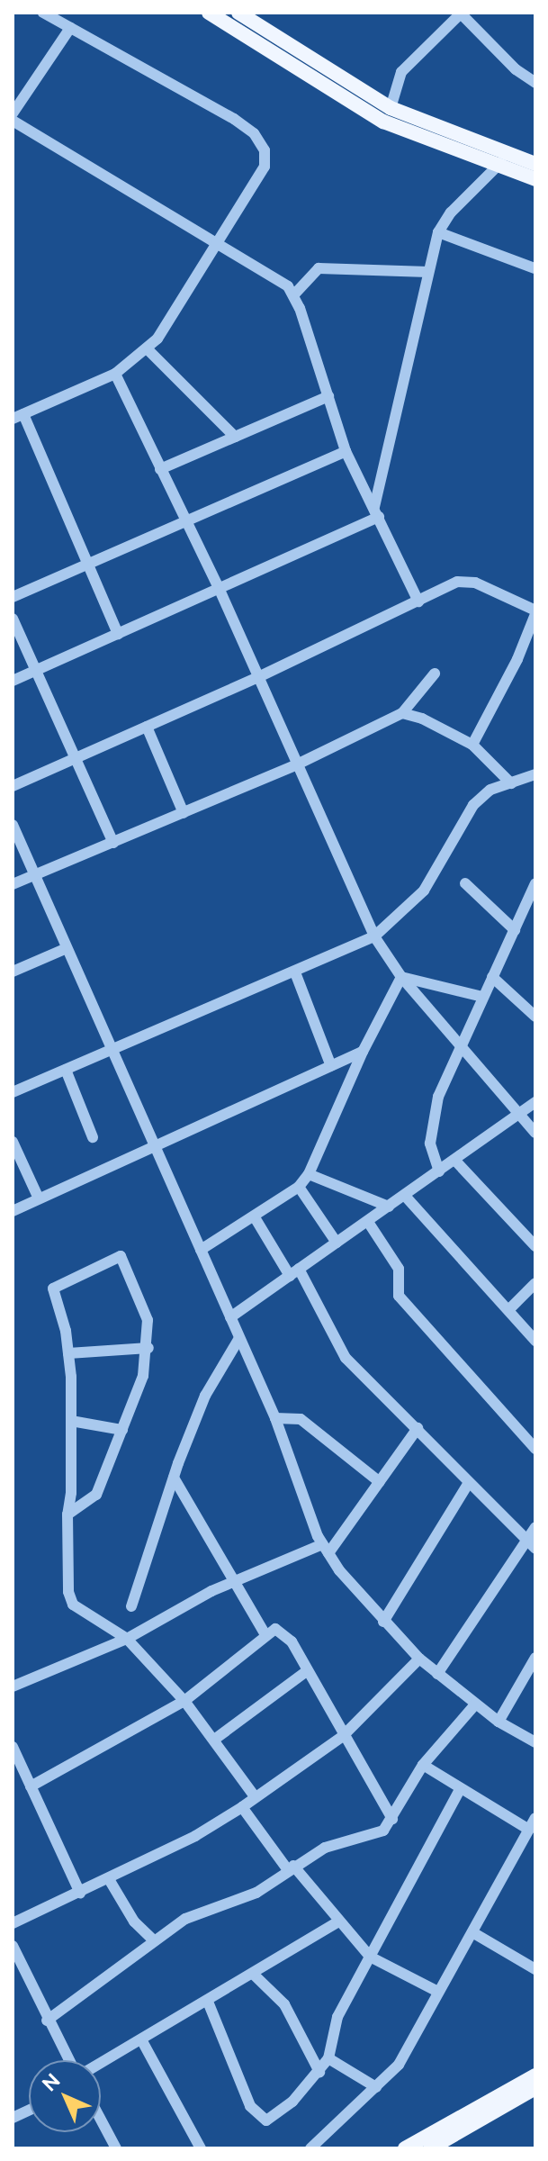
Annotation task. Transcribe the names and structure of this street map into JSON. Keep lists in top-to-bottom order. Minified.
{"north":"top left"}
